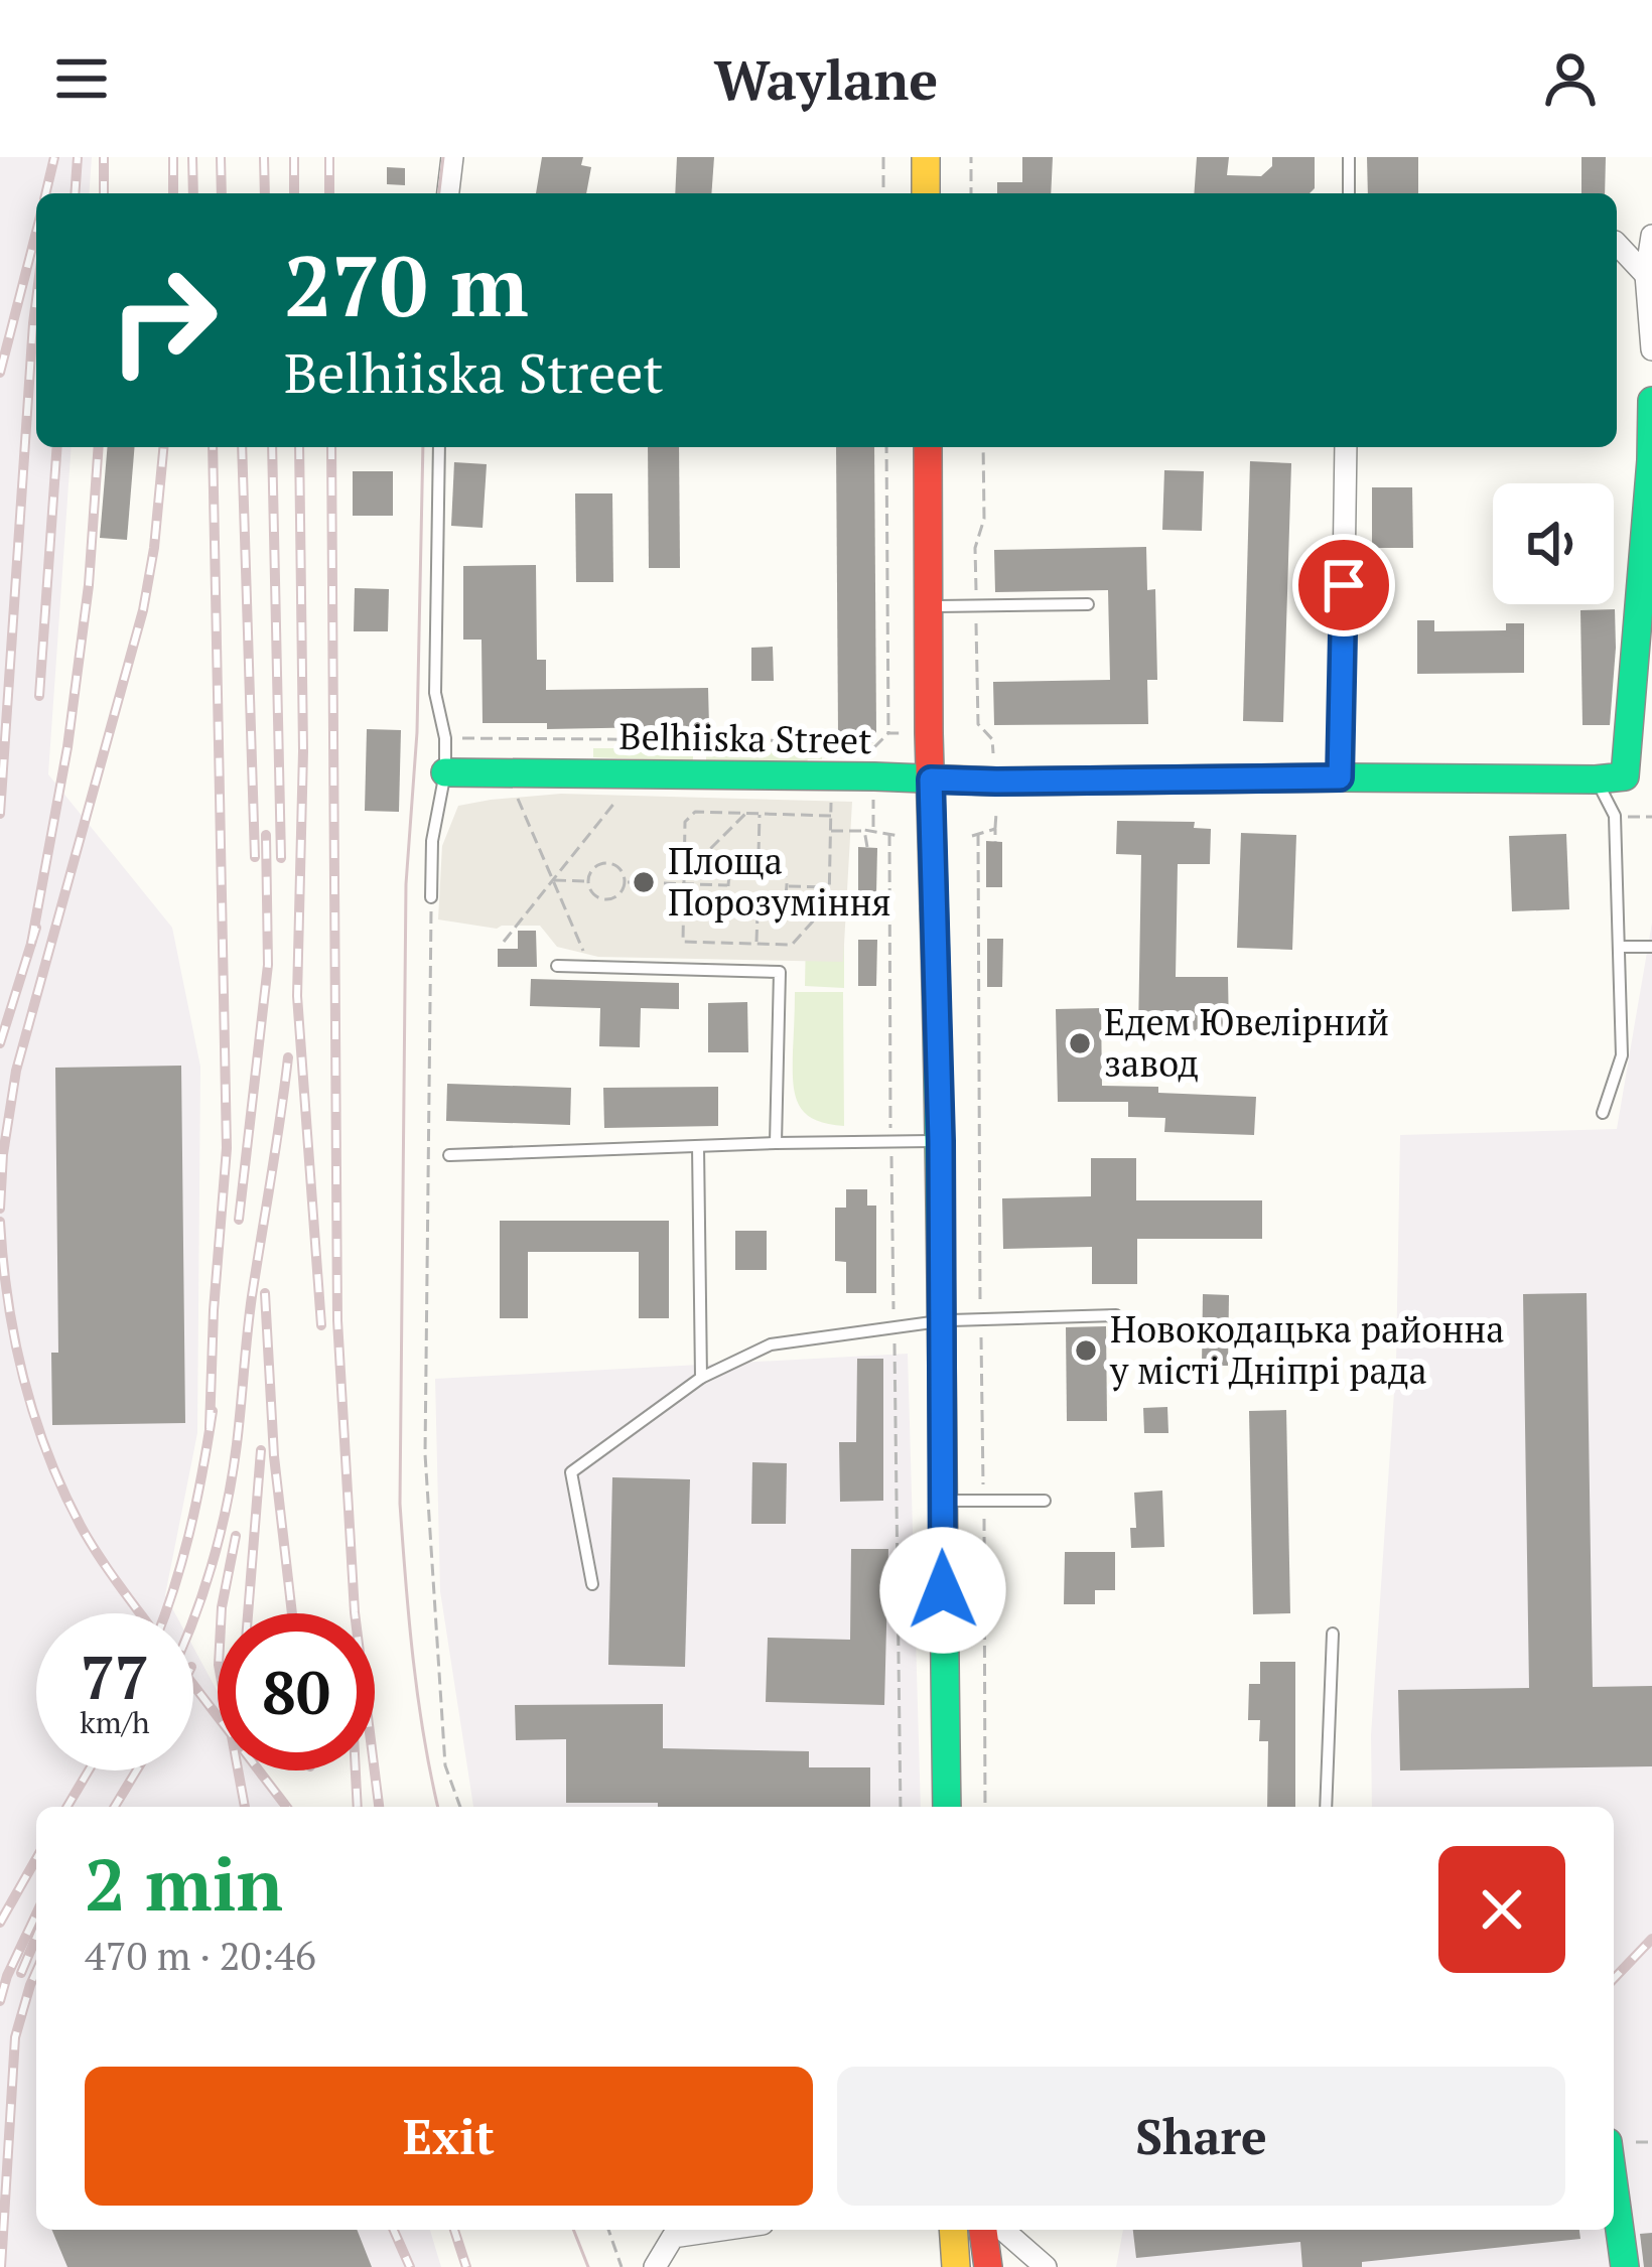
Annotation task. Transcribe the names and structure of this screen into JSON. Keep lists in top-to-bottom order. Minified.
{"streets":{"main road":["Belhiiska Street"]},"places":["Площа Порозуміння","Едем Ювелірний завод","Новокодацька районна у місті Дніпрі рада"],"page":{"header":"Waylane","turn":["270 m","Belhiiska Street"],"speed":"77 km/h","limit":"80","heading":["2 min","470 m · 20:46"],"buttons":["Exit","Share"]}}
